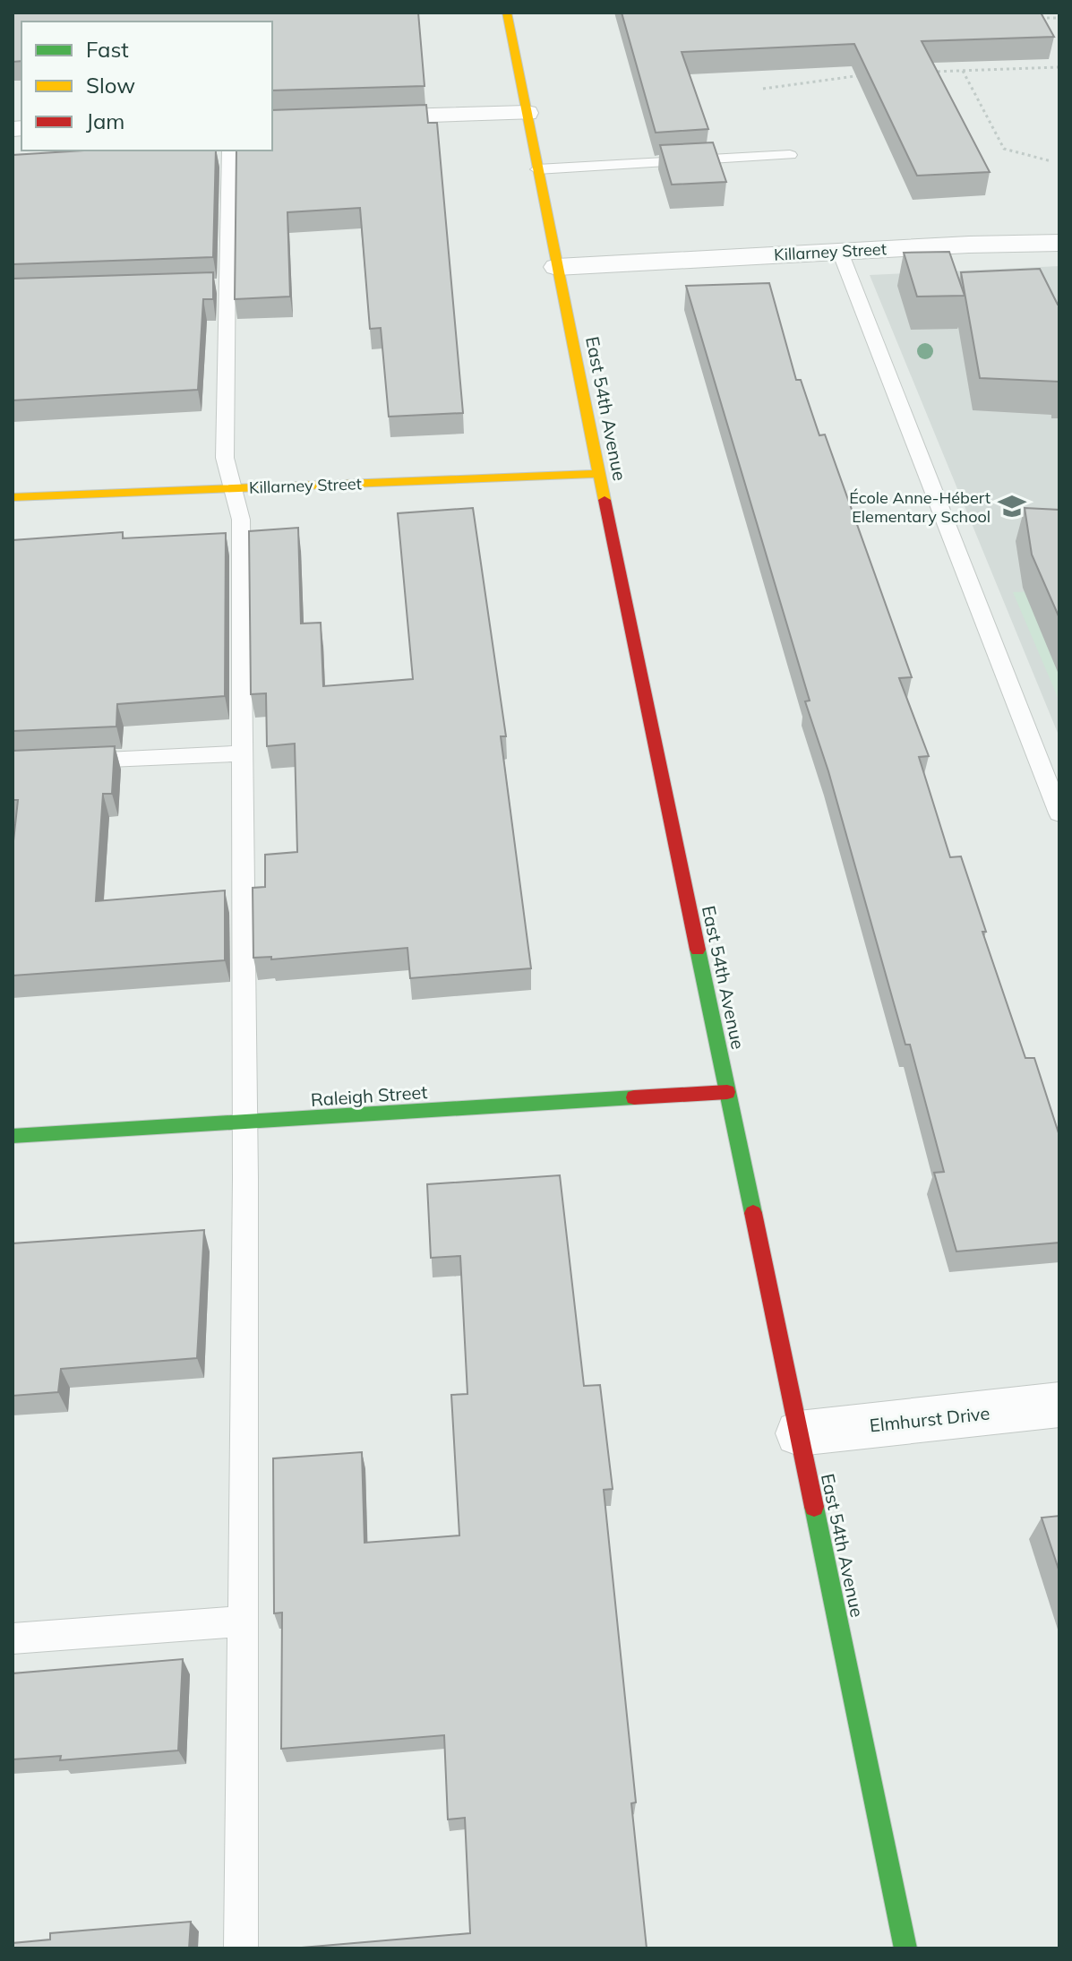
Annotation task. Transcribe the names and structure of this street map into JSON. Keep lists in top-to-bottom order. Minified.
{"streets":{"street":["Killarney Street","East 54th Avenue","Raleigh Street","Elmhurst Drive"]},"crossings":[["Killarney Street","East 54th Avenue"],["East 54th Avenue","Raleigh Street"],["East 54th Avenue","Elmhurst Drive"]],"places":{"school or university":["École Anne-Hébert Elementary School"]},"legend":["Fast","Slow","Jam"]}
